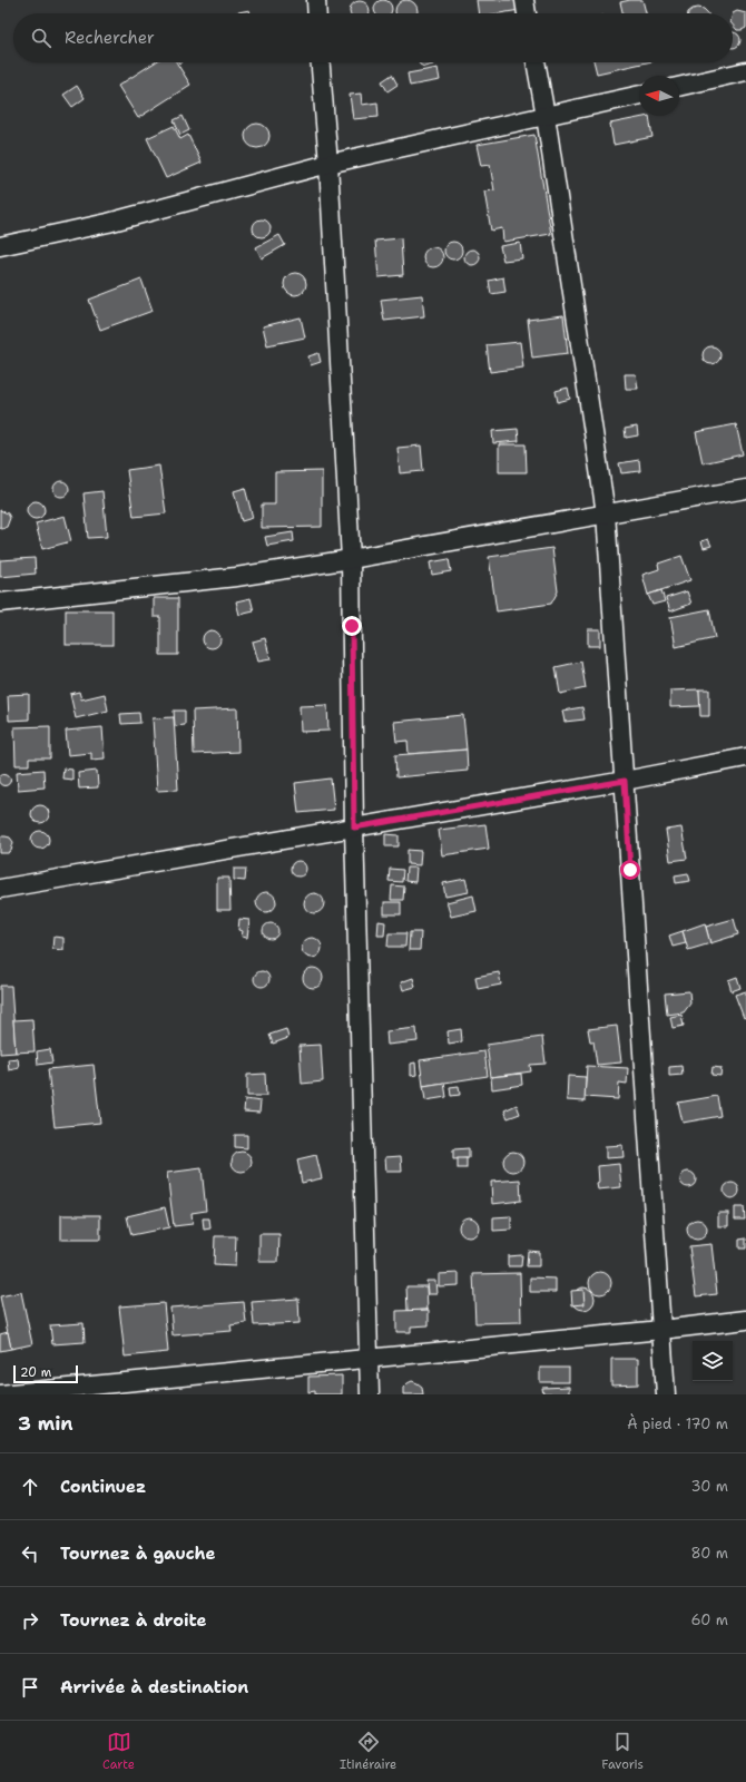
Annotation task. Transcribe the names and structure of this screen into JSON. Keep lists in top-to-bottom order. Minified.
{"scale_bar":"20 m","north":"left","page":{"search":"Rechercher","scale":"20 m","heading":["3 min","À pied · 170 m"],"list":[["Continuez","30 m"],["Tournez à gauche","80 m"],["Tournez à droite","60 m"],"Arrivée à destination"],"nav":["Carte","Itinéraire","Favoris"]}}
